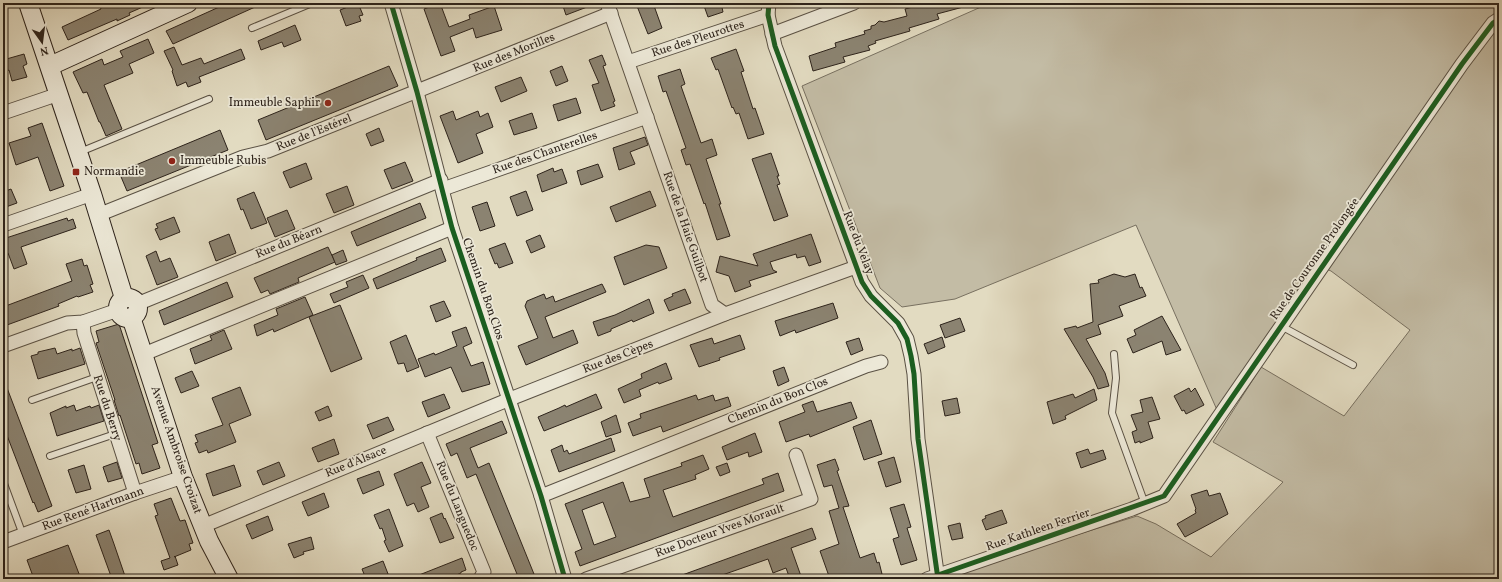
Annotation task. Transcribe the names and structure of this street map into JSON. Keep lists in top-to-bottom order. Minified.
{"streets":{"main road":["Avenue Ambroise Croizat"],"street":["Rue des Pleurottes","Rue des Morilles","Rue de l'Estérel","Rue des Chanterelles","Rue de la Haie Guilbot","Rue du Béarn","Rue du Velay","Rue de Couronne Prolongée","Chemin du Bon Clos","Rue des Cèpes","Rue du Berry","Rue d'Alsace","Rue du Languedoc","Rue René Hartmann","Rue Kathleen Ferrier","Rue Docteur Yves Morault"]},"crossings":[["Rue des Pleurottes","Rue de la Haie Guilbot"],["Rue des Pleurottes","Rue du Velay"],["Rue des Morilles","Rue de l'Estérel"],["Rue des Morilles","Rue de la Haie Guilbot"],["Rue des Morilles","Chemin du Bon Clos"],["Rue de l'Estérel","Chemin du Bon Clos"],["Rue de l'Estérel","Avenue Ambroise Croizat"],["Rue des Chanterelles","Rue de la Haie Guilbot"],["Rue des Chanterelles","Rue du Béarn"],["Rue des Chanterelles","Chemin du Bon Clos"],["Rue de la Haie Guilbot","Rue des Cèpes"],["Rue du Béarn","Chemin du Bon Clos"],["Rue du Béarn","Rue du Berry"],["Rue du Béarn","Avenue Ambroise Croizat"],["Rue du Velay","Rue Kathleen Ferrier"],["Rue de Couronne Prolongée","Rue Kathleen Ferrier"],["Chemin du Bon Clos","Rue des Cèpes"],["Chemin du Bon Clos","Avenue Ambroise Croizat"],["Chemin du Bon Clos","Rue d'Alsace"],["Rue des Cèpes","Rue d'Alsace"],["Rue du Berry","Rue René Hartmann"],["Avenue Ambroise Croizat","Rue d'Alsace"],["Avenue Ambroise Croizat","Rue René Hartmann"],["Rue d'Alsace","Rue du Languedoc"]],"places":{"other":["Immeuble Saphir","Immeuble Rubis"],"transit":["Normandie"]},"north":"bottom"}
